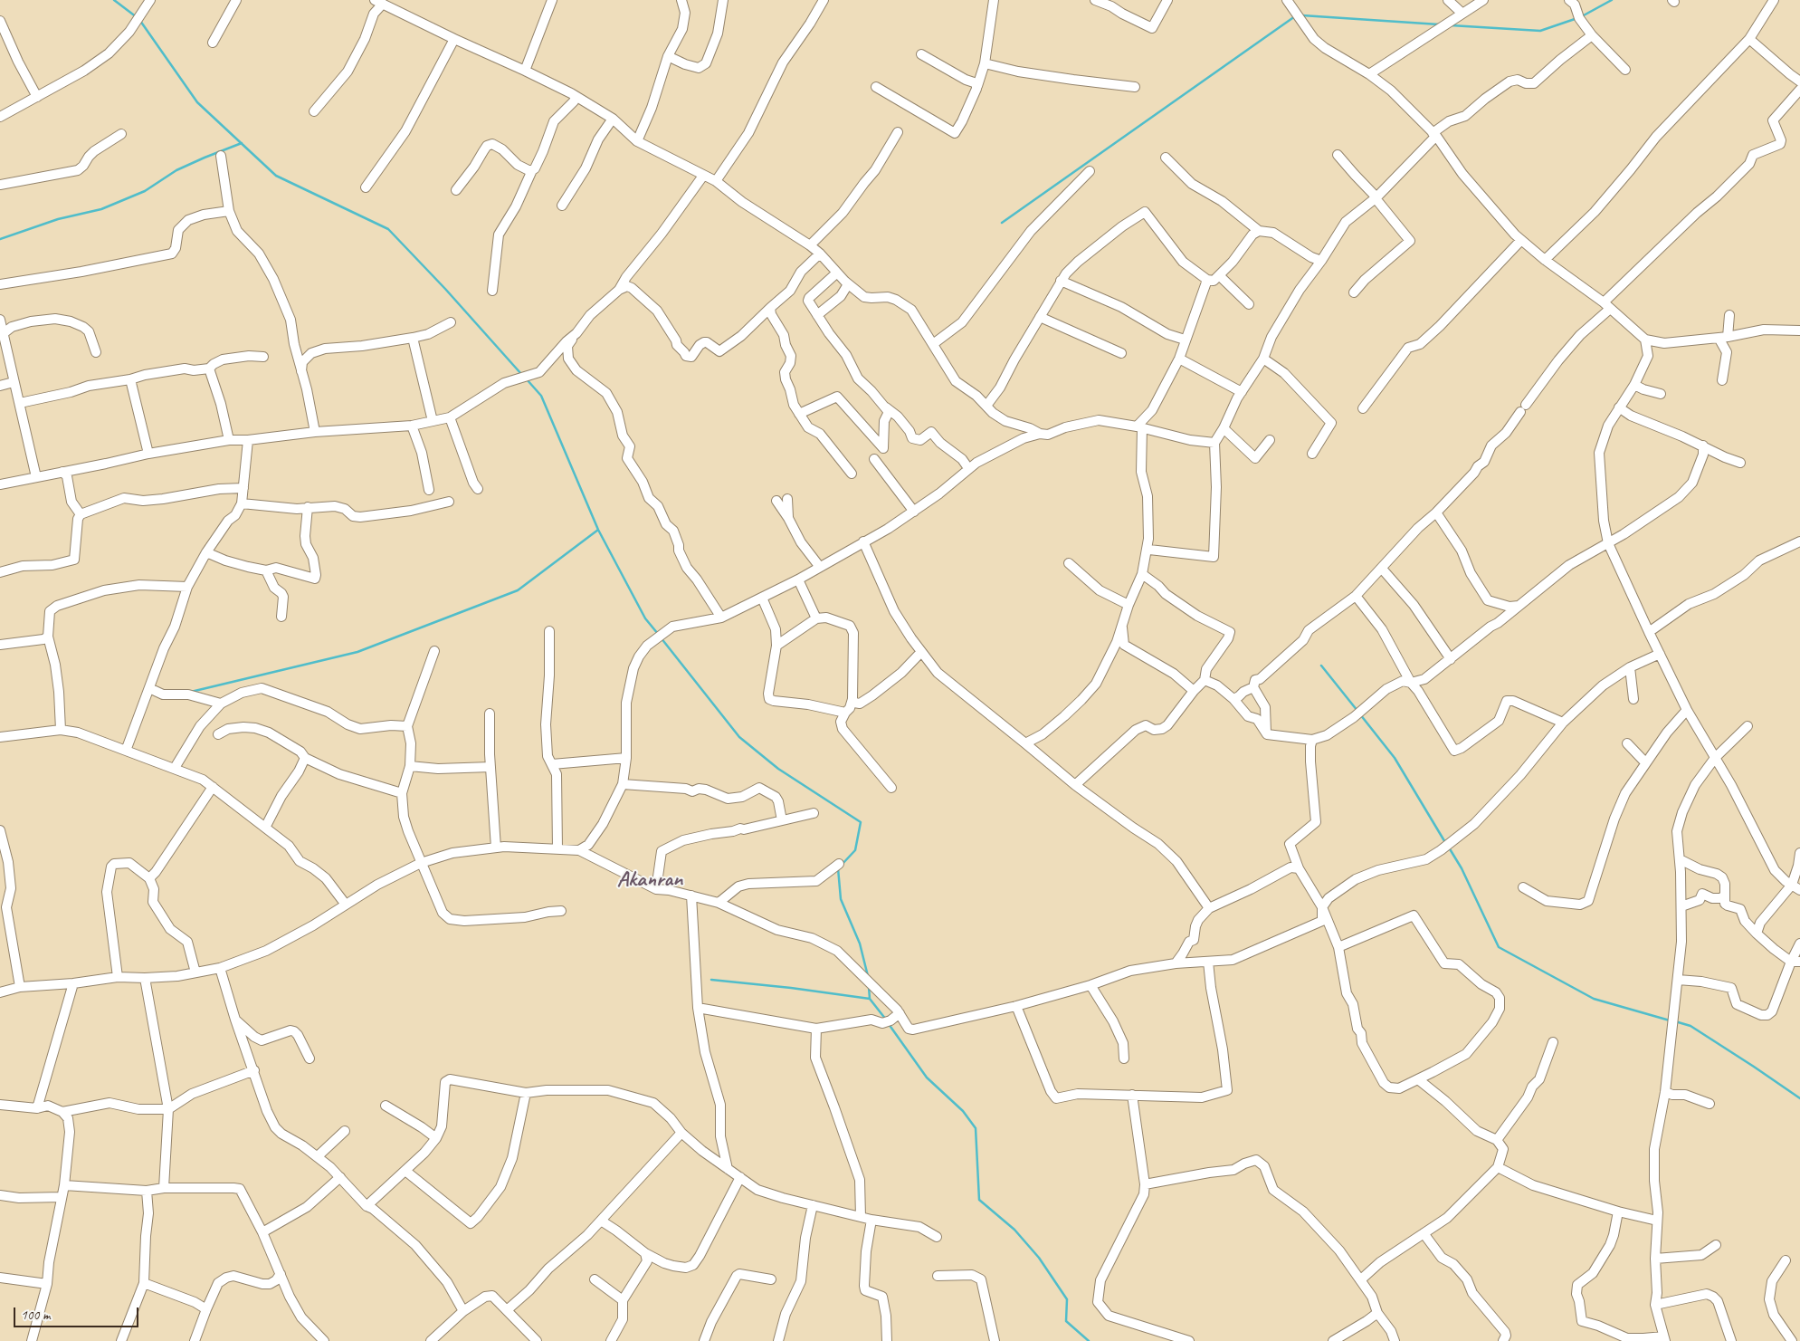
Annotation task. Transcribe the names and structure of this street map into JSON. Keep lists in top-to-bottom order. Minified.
{"districts":["Akanran"],"scale_bar":"100 m"}
